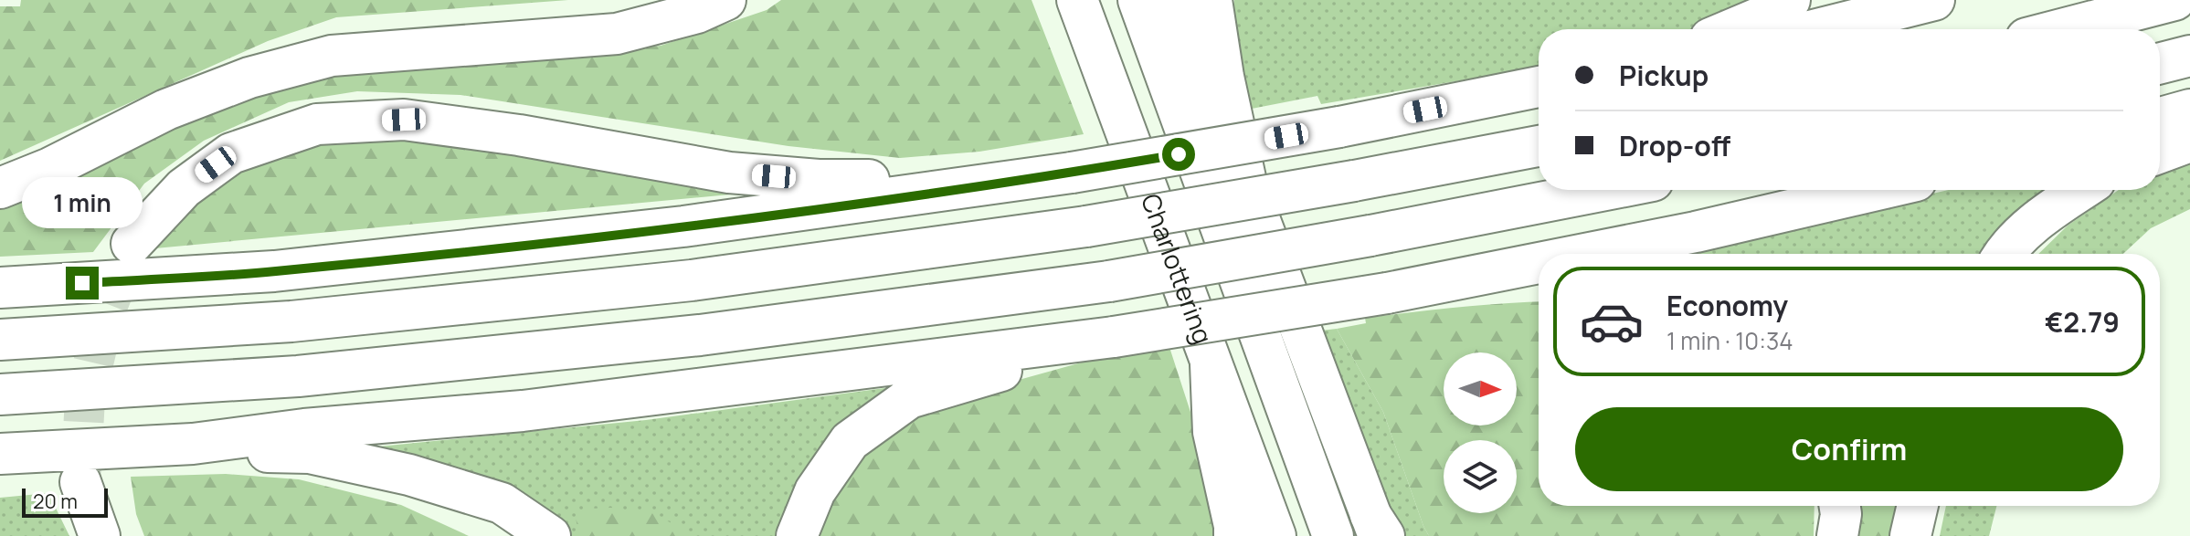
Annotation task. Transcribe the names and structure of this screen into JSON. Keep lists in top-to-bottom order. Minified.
{"streets":{"highway":["Charlottering"]},"scale_bar":"20 m","north":"right","page":{"banner":["Pickup","Drop-off"],"bubble":"1 min","list":[{"name":"Economy","note":"1 min · 10:34","value":"€2.79"}],"buttons":"Confirm","scale":"20 m"}}
